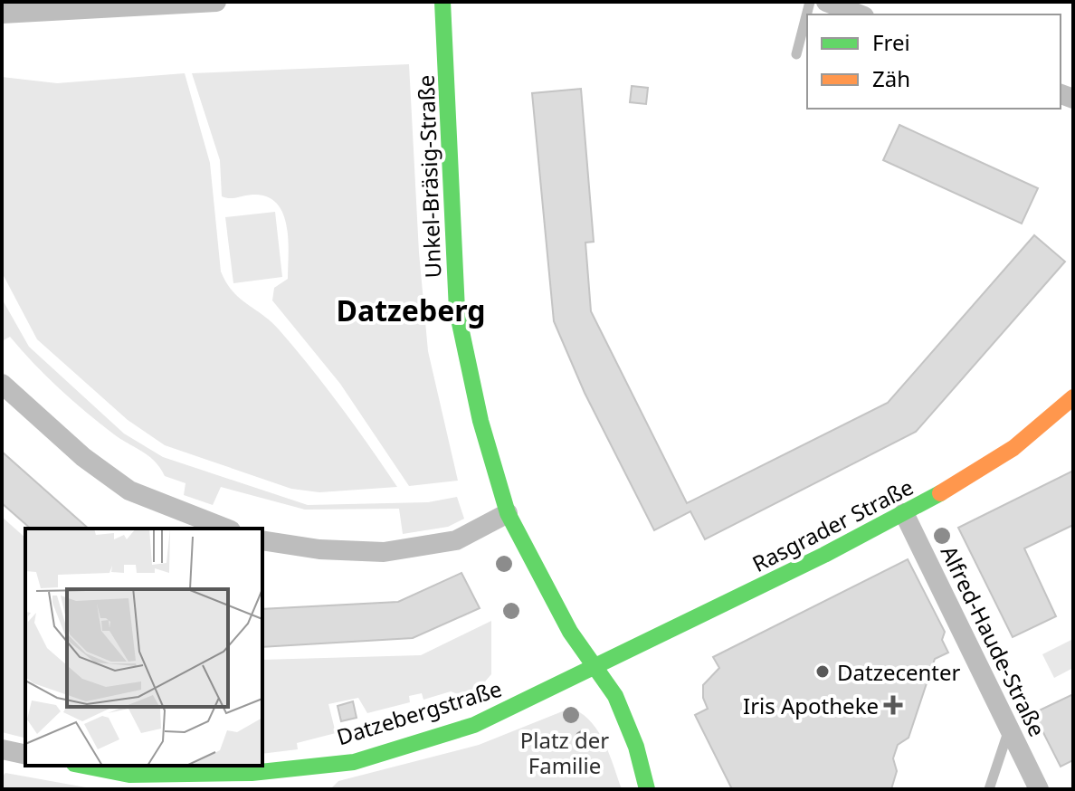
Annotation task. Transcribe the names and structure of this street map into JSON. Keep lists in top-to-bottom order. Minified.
{"streets":{"street":["Unkel-Bräsig-Straße","Rasgrader Straße","Alfred-Haude-Straße","Datzebergstraße"]},"crossings":[["Unkel-Bräsig-Straße","Rasgrader Straße"],["Unkel-Bräsig-Straße","Datzebergstraße"],["Rasgrader Straße","Alfred-Haude-Straße"],["Rasgrader Straße","Datzebergstraße"]],"districts":["Datzeberg"],"parks":["Platz der Familie"],"places":{"other":["Datzecenter"],"health":["Iris Apotheke"]},"legend":["Frei","Zäh"]}
